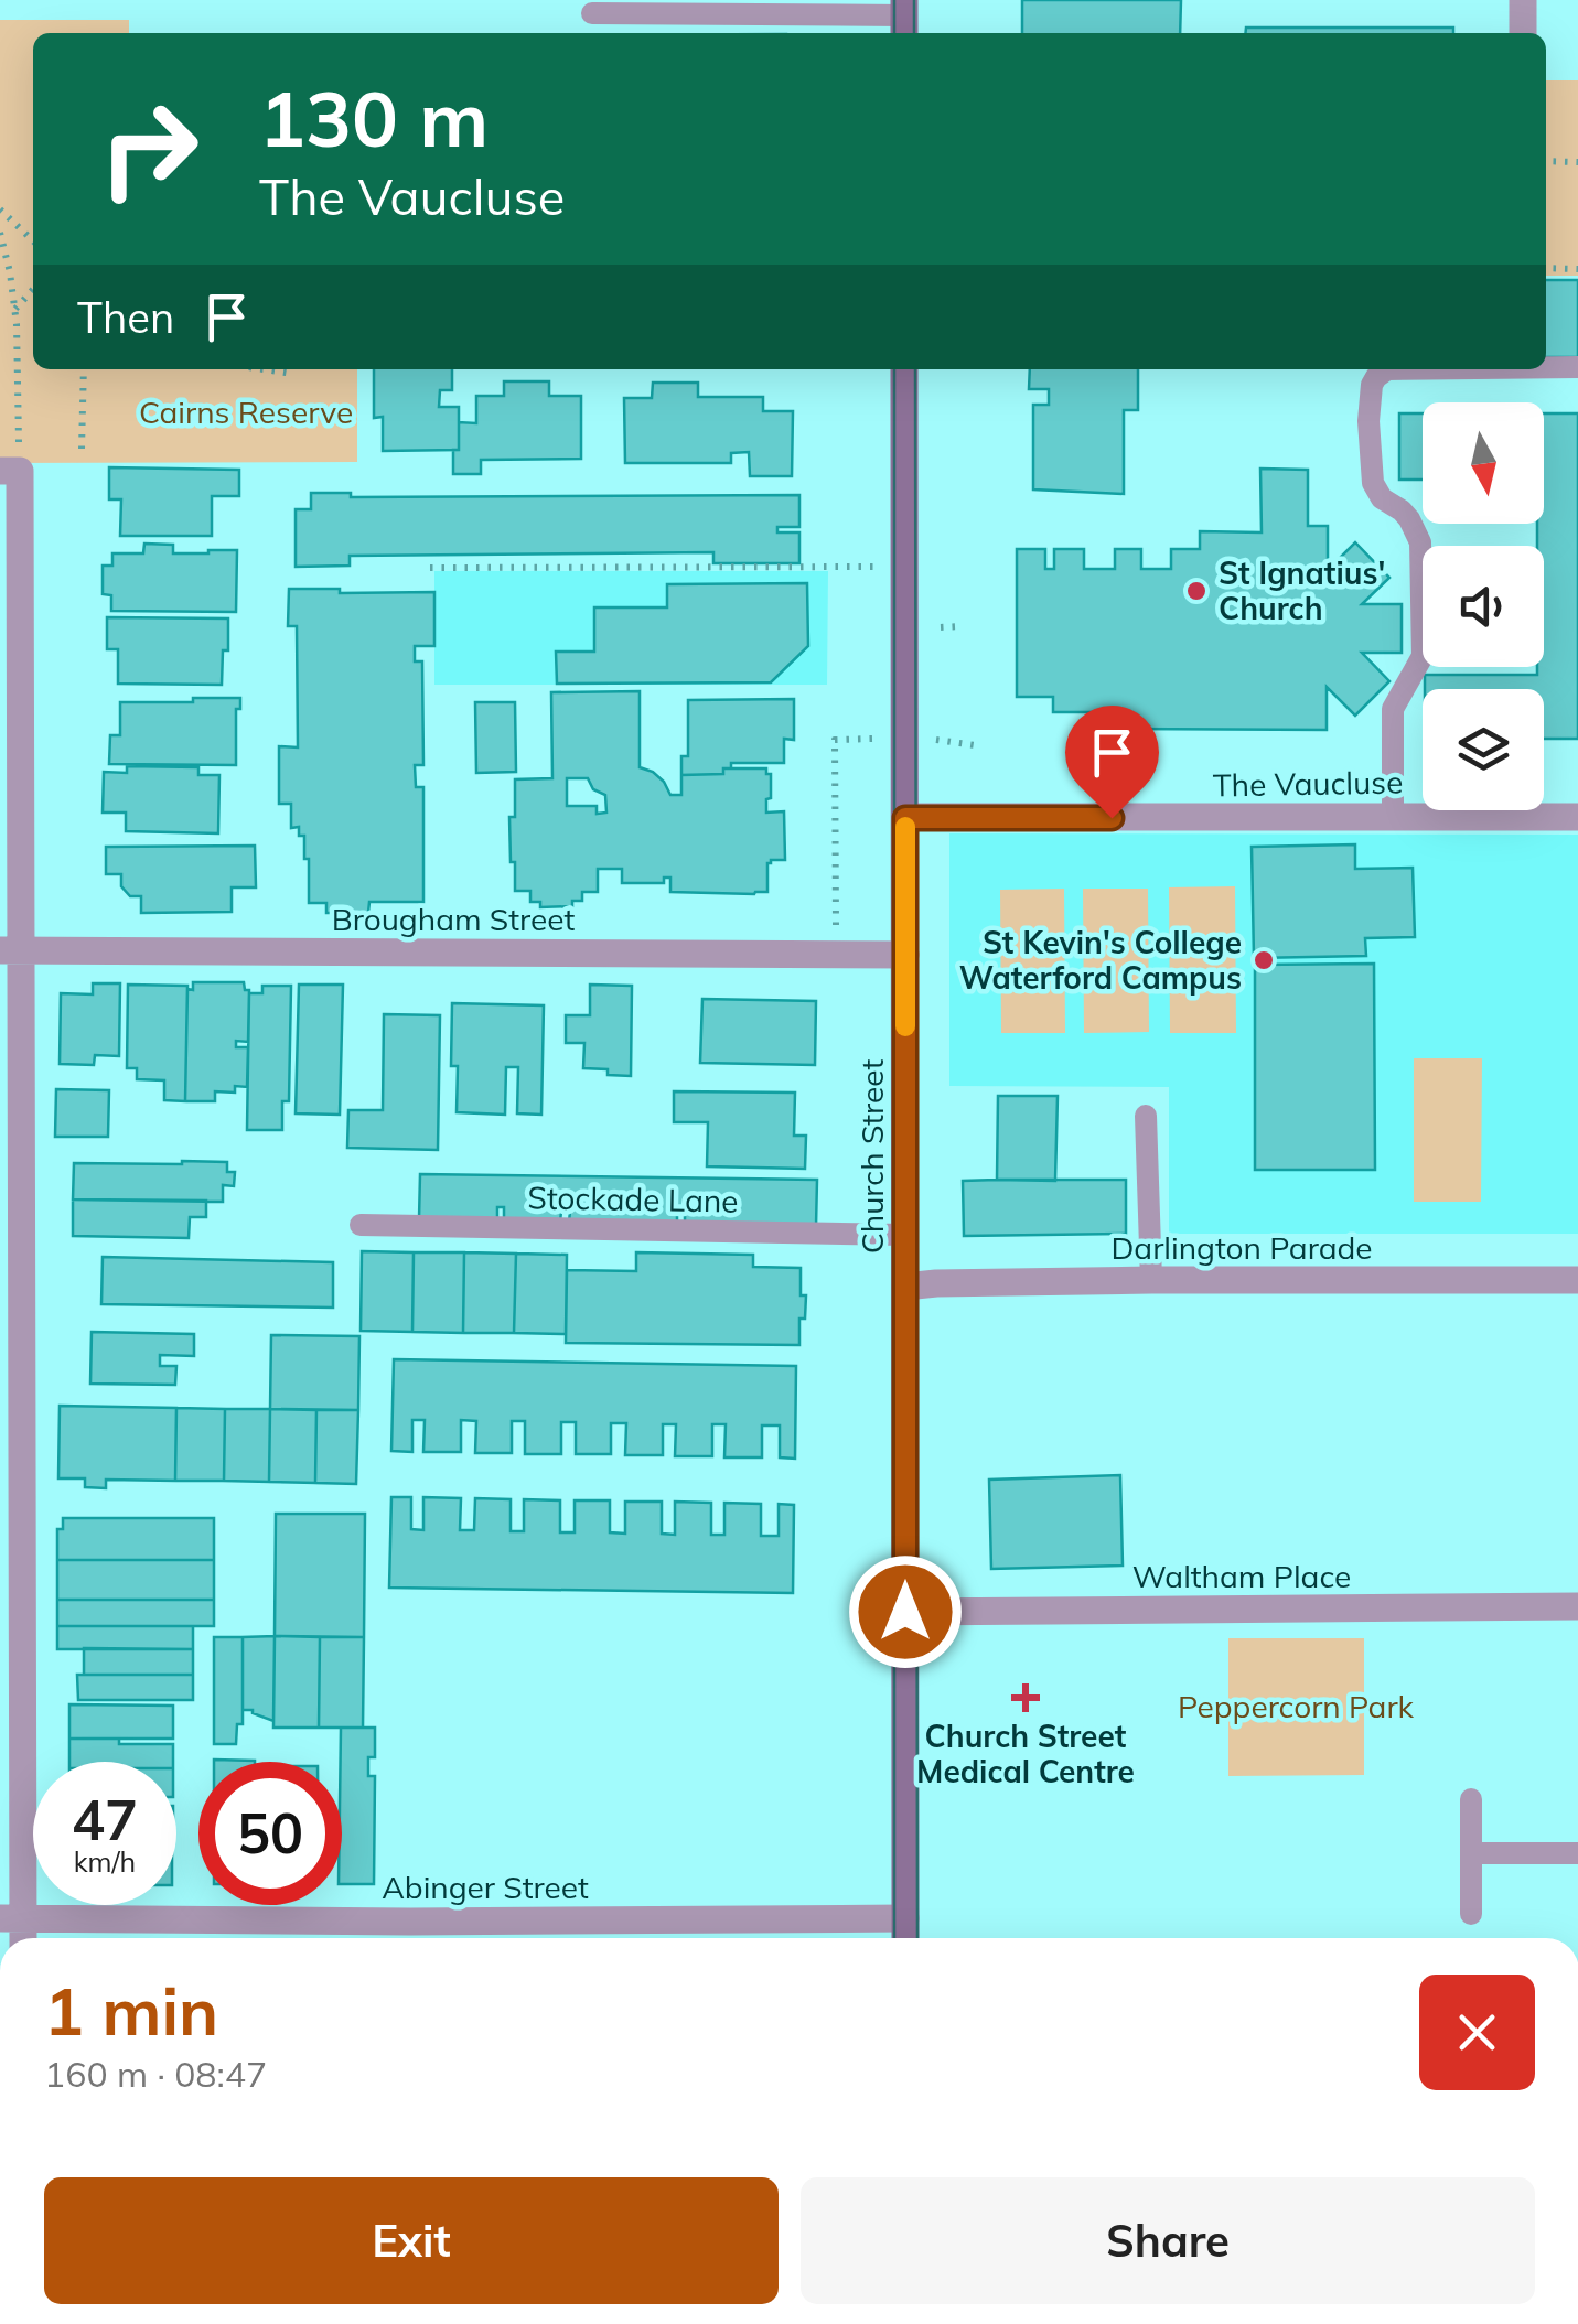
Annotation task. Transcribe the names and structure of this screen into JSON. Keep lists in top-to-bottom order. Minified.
{"streets":{"main road":["Church Street"],"street":["The Vaucluse","Brougham Street","Darlington Parade","Waltham Place","Abinger Street"],"lane":["Stockade Lane"]},"crossings":[["The Vaucluse","Church Street"],["Brougham Street","Church Street"],["Church Street","Stockade Lane"],["Church Street","Darlington Parade"],["Church Street","Waltham Place"],["Church Street","Abinger Street"]],"parks":["Cairns Reserve","Peppercorn Park"],"places":{"other":["St Ignatius' Church","St Kevin's College Waterford Campus"],"health":["Church Street Medical Centre"]},"north":"bottom","page":{"turn":["130 m","The Vaucluse"],"then":"Then","speed":"47 km/h","limit":"50","heading":["1 min","160 m · 08:47"],"buttons":["Exit","Share"]}}
